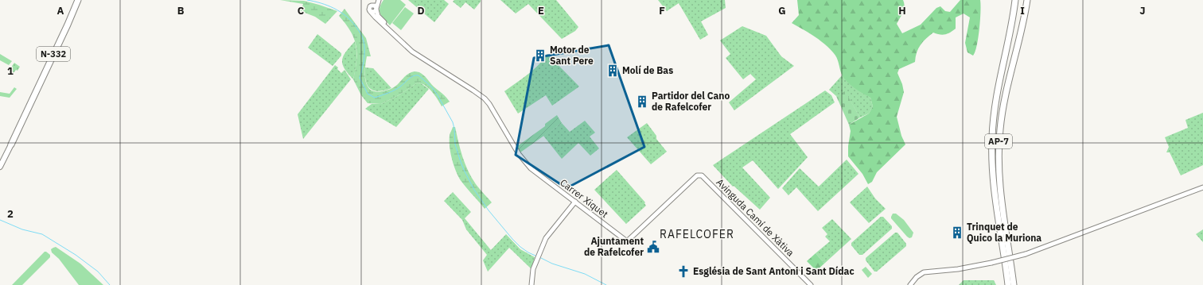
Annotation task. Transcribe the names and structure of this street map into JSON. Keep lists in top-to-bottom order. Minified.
{"streets":{"highway":["N-332","AP-7"],"street":["Carrer Xiquet","Avinguda Camí de Xàtiva"]},"crossings":[["Carrer Xiquet","Avinguda Camí de Xàtiva"]],"districts":["RAFELCOFER"],"places":{"building":["Motor de Sant Pere","Molí de Bas","Partidor del Cano de Rafelcofer","Trinquet de Quico la Muriona"],"public building":["Ajuntament de Rafelcofer"],"church":["Església de Sant Antoni i Sant Dídac"]},"grid":{"columns":["A","B","C","D","E","F","G","H","I","J"],"rows":["1","2"]}}
